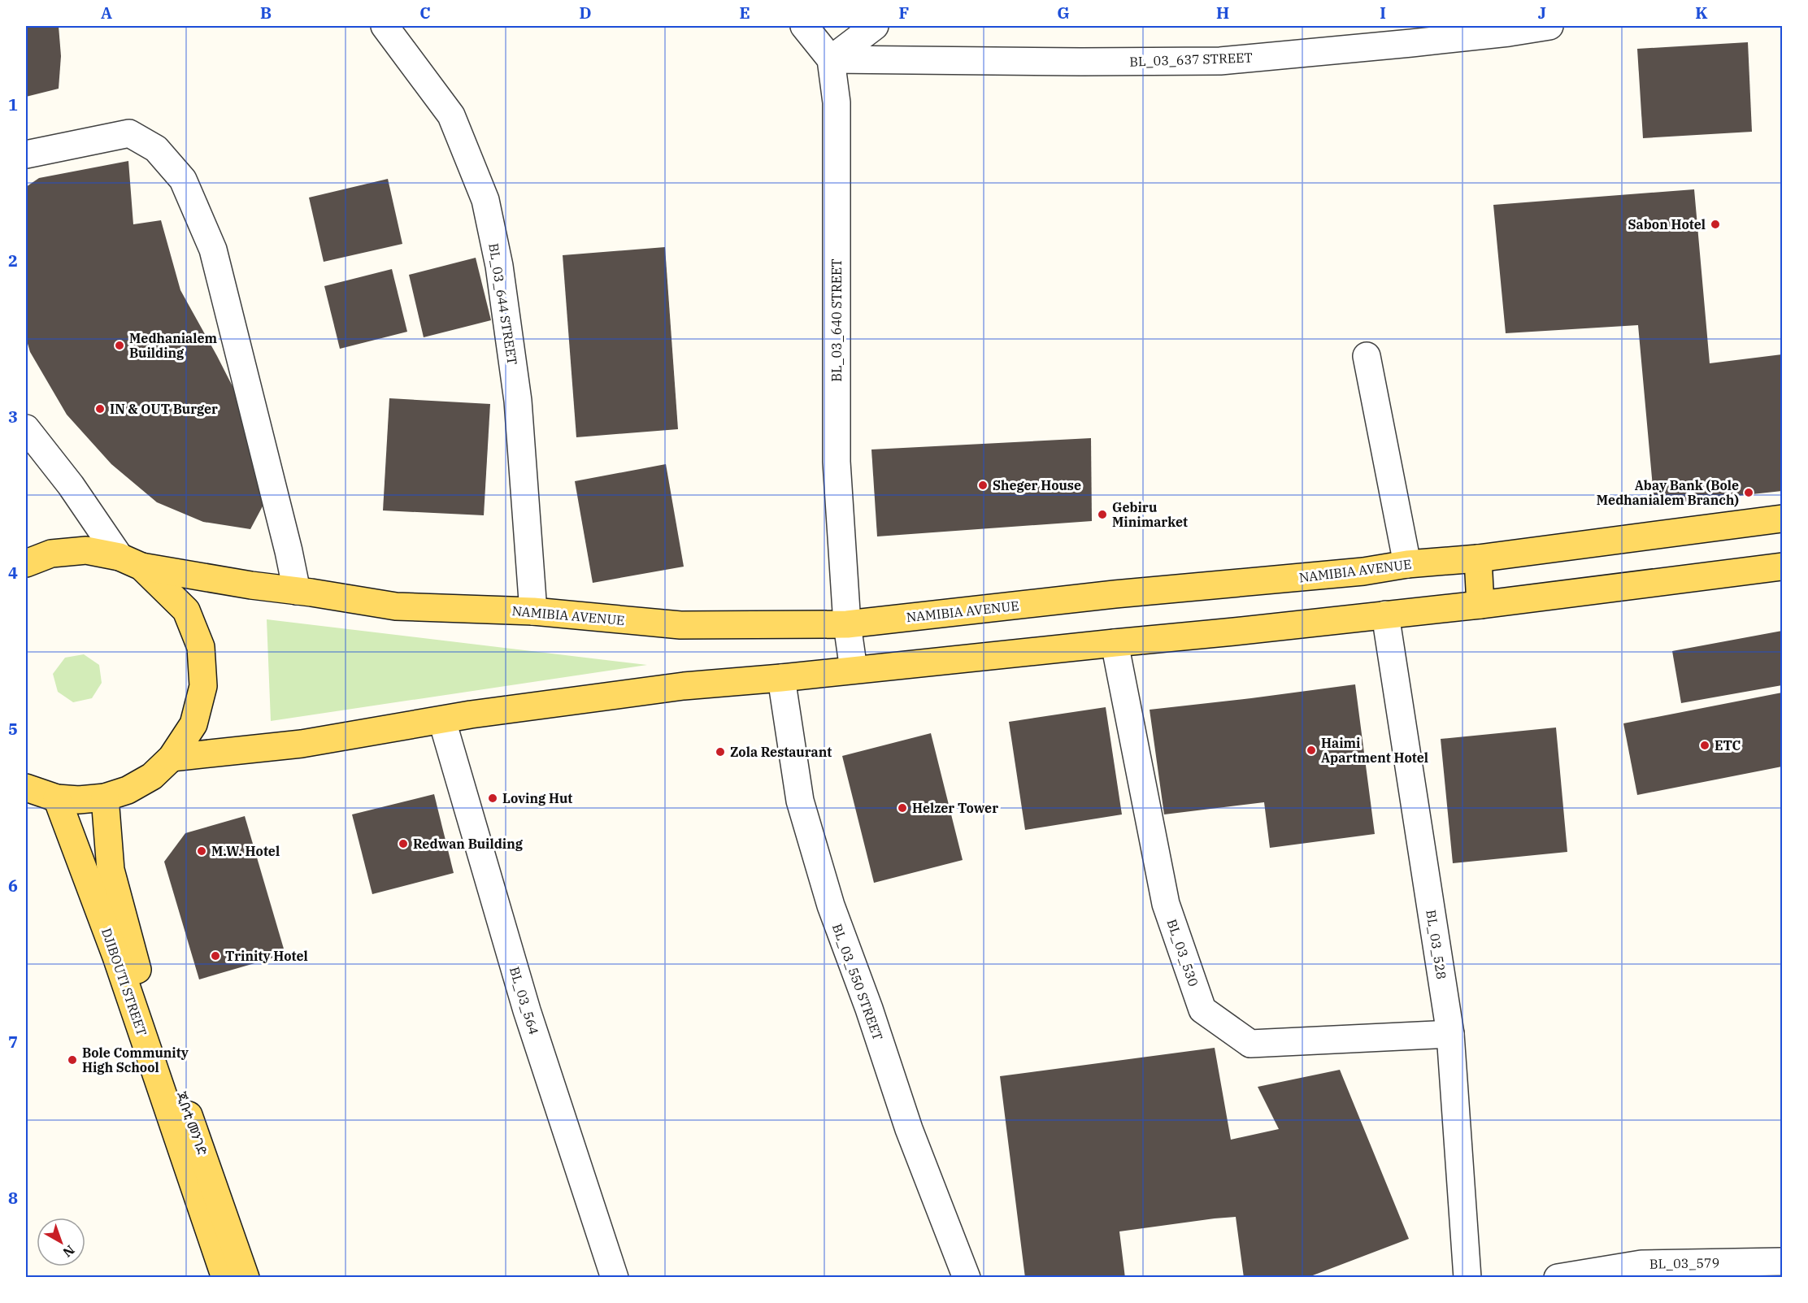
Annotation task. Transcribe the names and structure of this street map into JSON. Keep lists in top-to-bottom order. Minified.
{"streets":{"main road":["NAMIBIA AVENUE","DJIBOUTI STREET","ጂቡቲ መንገድ"],"street":["BL_03_637 STREET","BL_03_644 STREET","BL_03_640 STREET","BL_03_528","BL_03_530","BL_03_550 STREET","BL_03_564","BL_03_579"]},"crossings":[["BL_03_637 STREET","BL_03_640 STREET"],["BL_03_644 STREET","NAMIBIA AVENUE"],["BL_03_640 STREET","NAMIBIA AVENUE"],["BL_03_528","BL_03_530"]],"places":["Sabon Hotel","Medhanialem Building","IN & OUT Burger","Sheger House","Abay Bank (Bole Medhanialem Branch)","Gebiru Minimarket","ETC","Haimi Apartment Hotel","Zola Restaurant","Loving Hut","Helzer Tower","Redwan Building","M.W. Hotel","Trinity Hotel","Bole Community High School"],"north":"bottom right","grid":{"columns":["A","B","C","D","E","F","G","H","I","J","K"],"rows":["1","2","3","4","5","6","7","8"]}}
